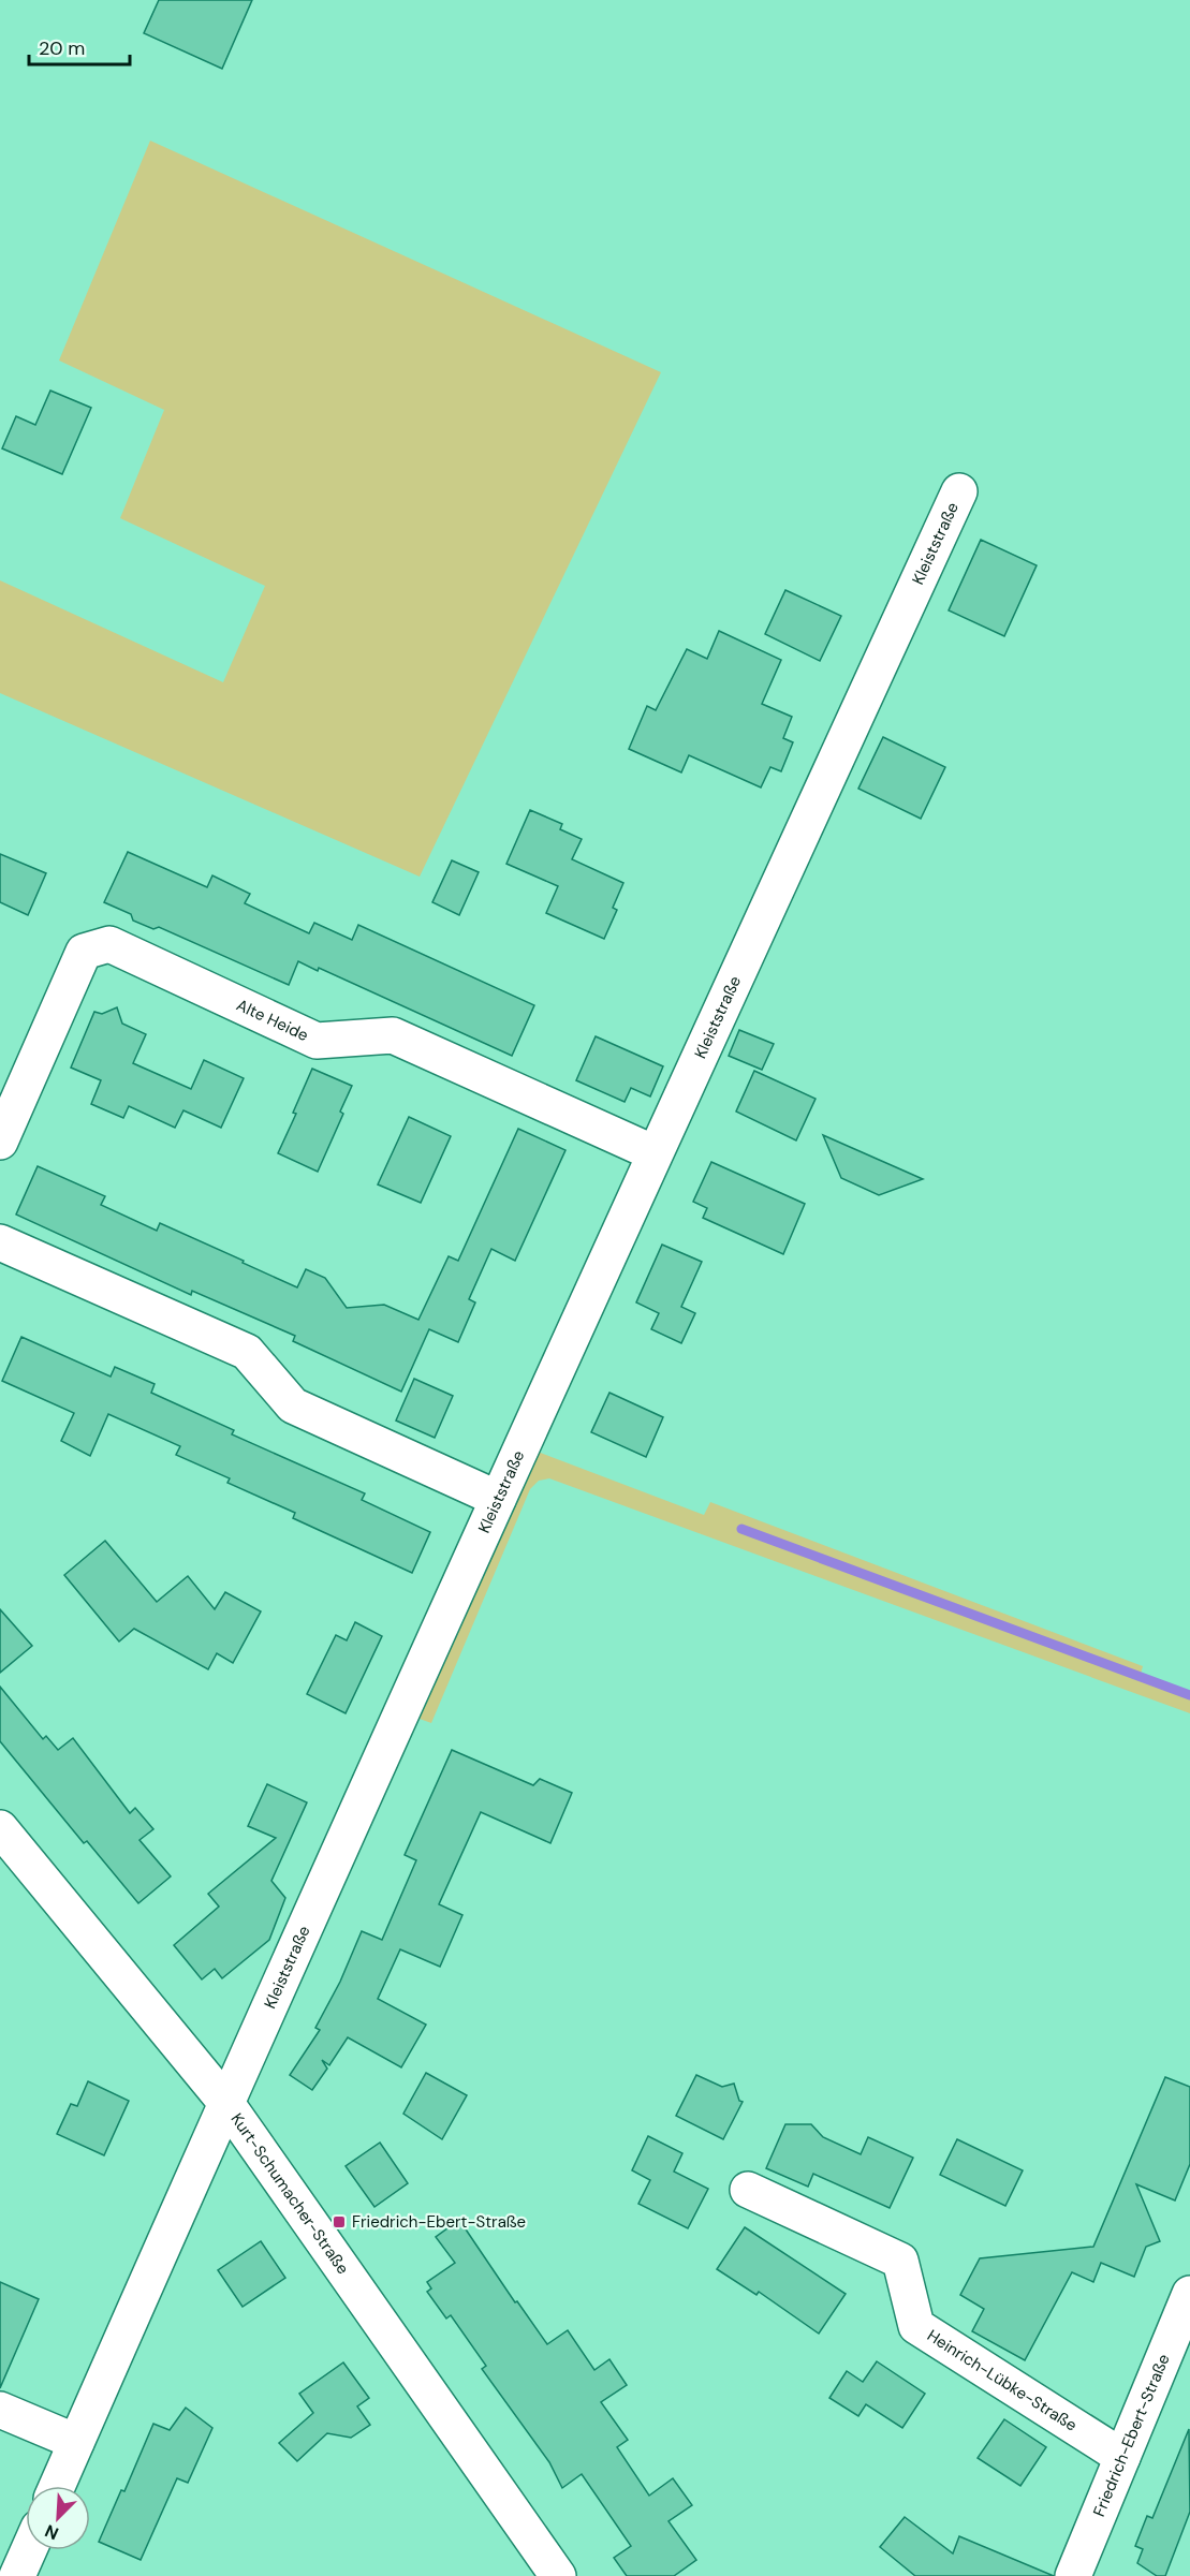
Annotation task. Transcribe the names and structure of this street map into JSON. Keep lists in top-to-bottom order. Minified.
{"streets":{"street":["Kleiststraße","Alte Heide","Kurt-Schumacher-Straße","Heinrich-Lübke-Straße","Friedrich-Ebert-Straße"]},"crossings":[["Kleiststraße","Alte Heide"],["Kleiststraße","Kurt-Schumacher-Straße"],["Heinrich-Lübke-Straße","Friedrich-Ebert-Straße"]],"places":{"transit":["Friedrich-Ebert-Straße"]},"scale_bar":"20 m","north":"bottom left"}
